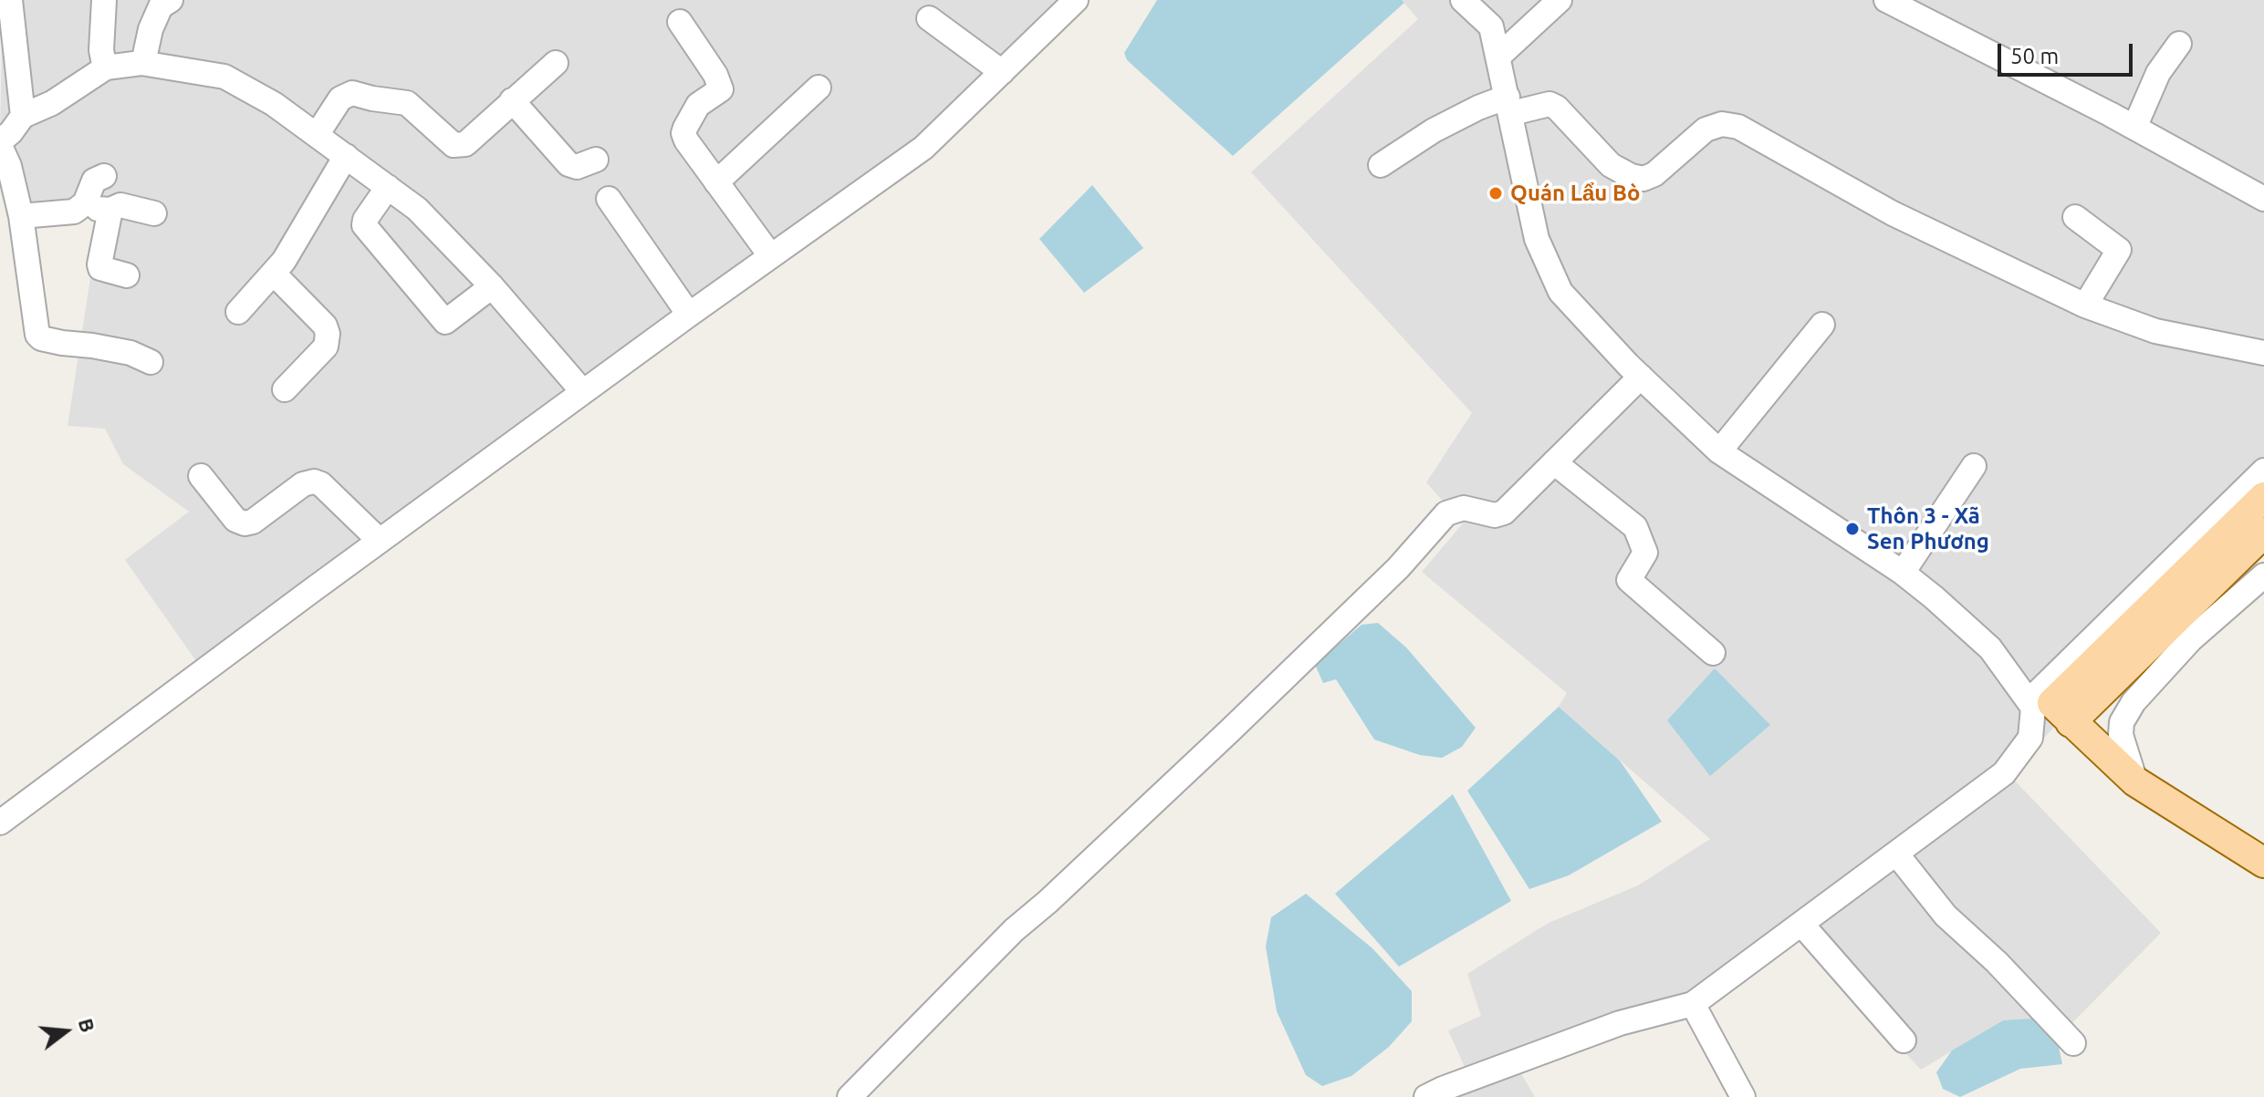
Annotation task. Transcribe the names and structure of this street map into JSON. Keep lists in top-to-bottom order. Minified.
{"places":["Quán Lẩu Bò","Thôn 3 - Xã Sen Phương"],"scale_bar":"50 m","north":"right"}
